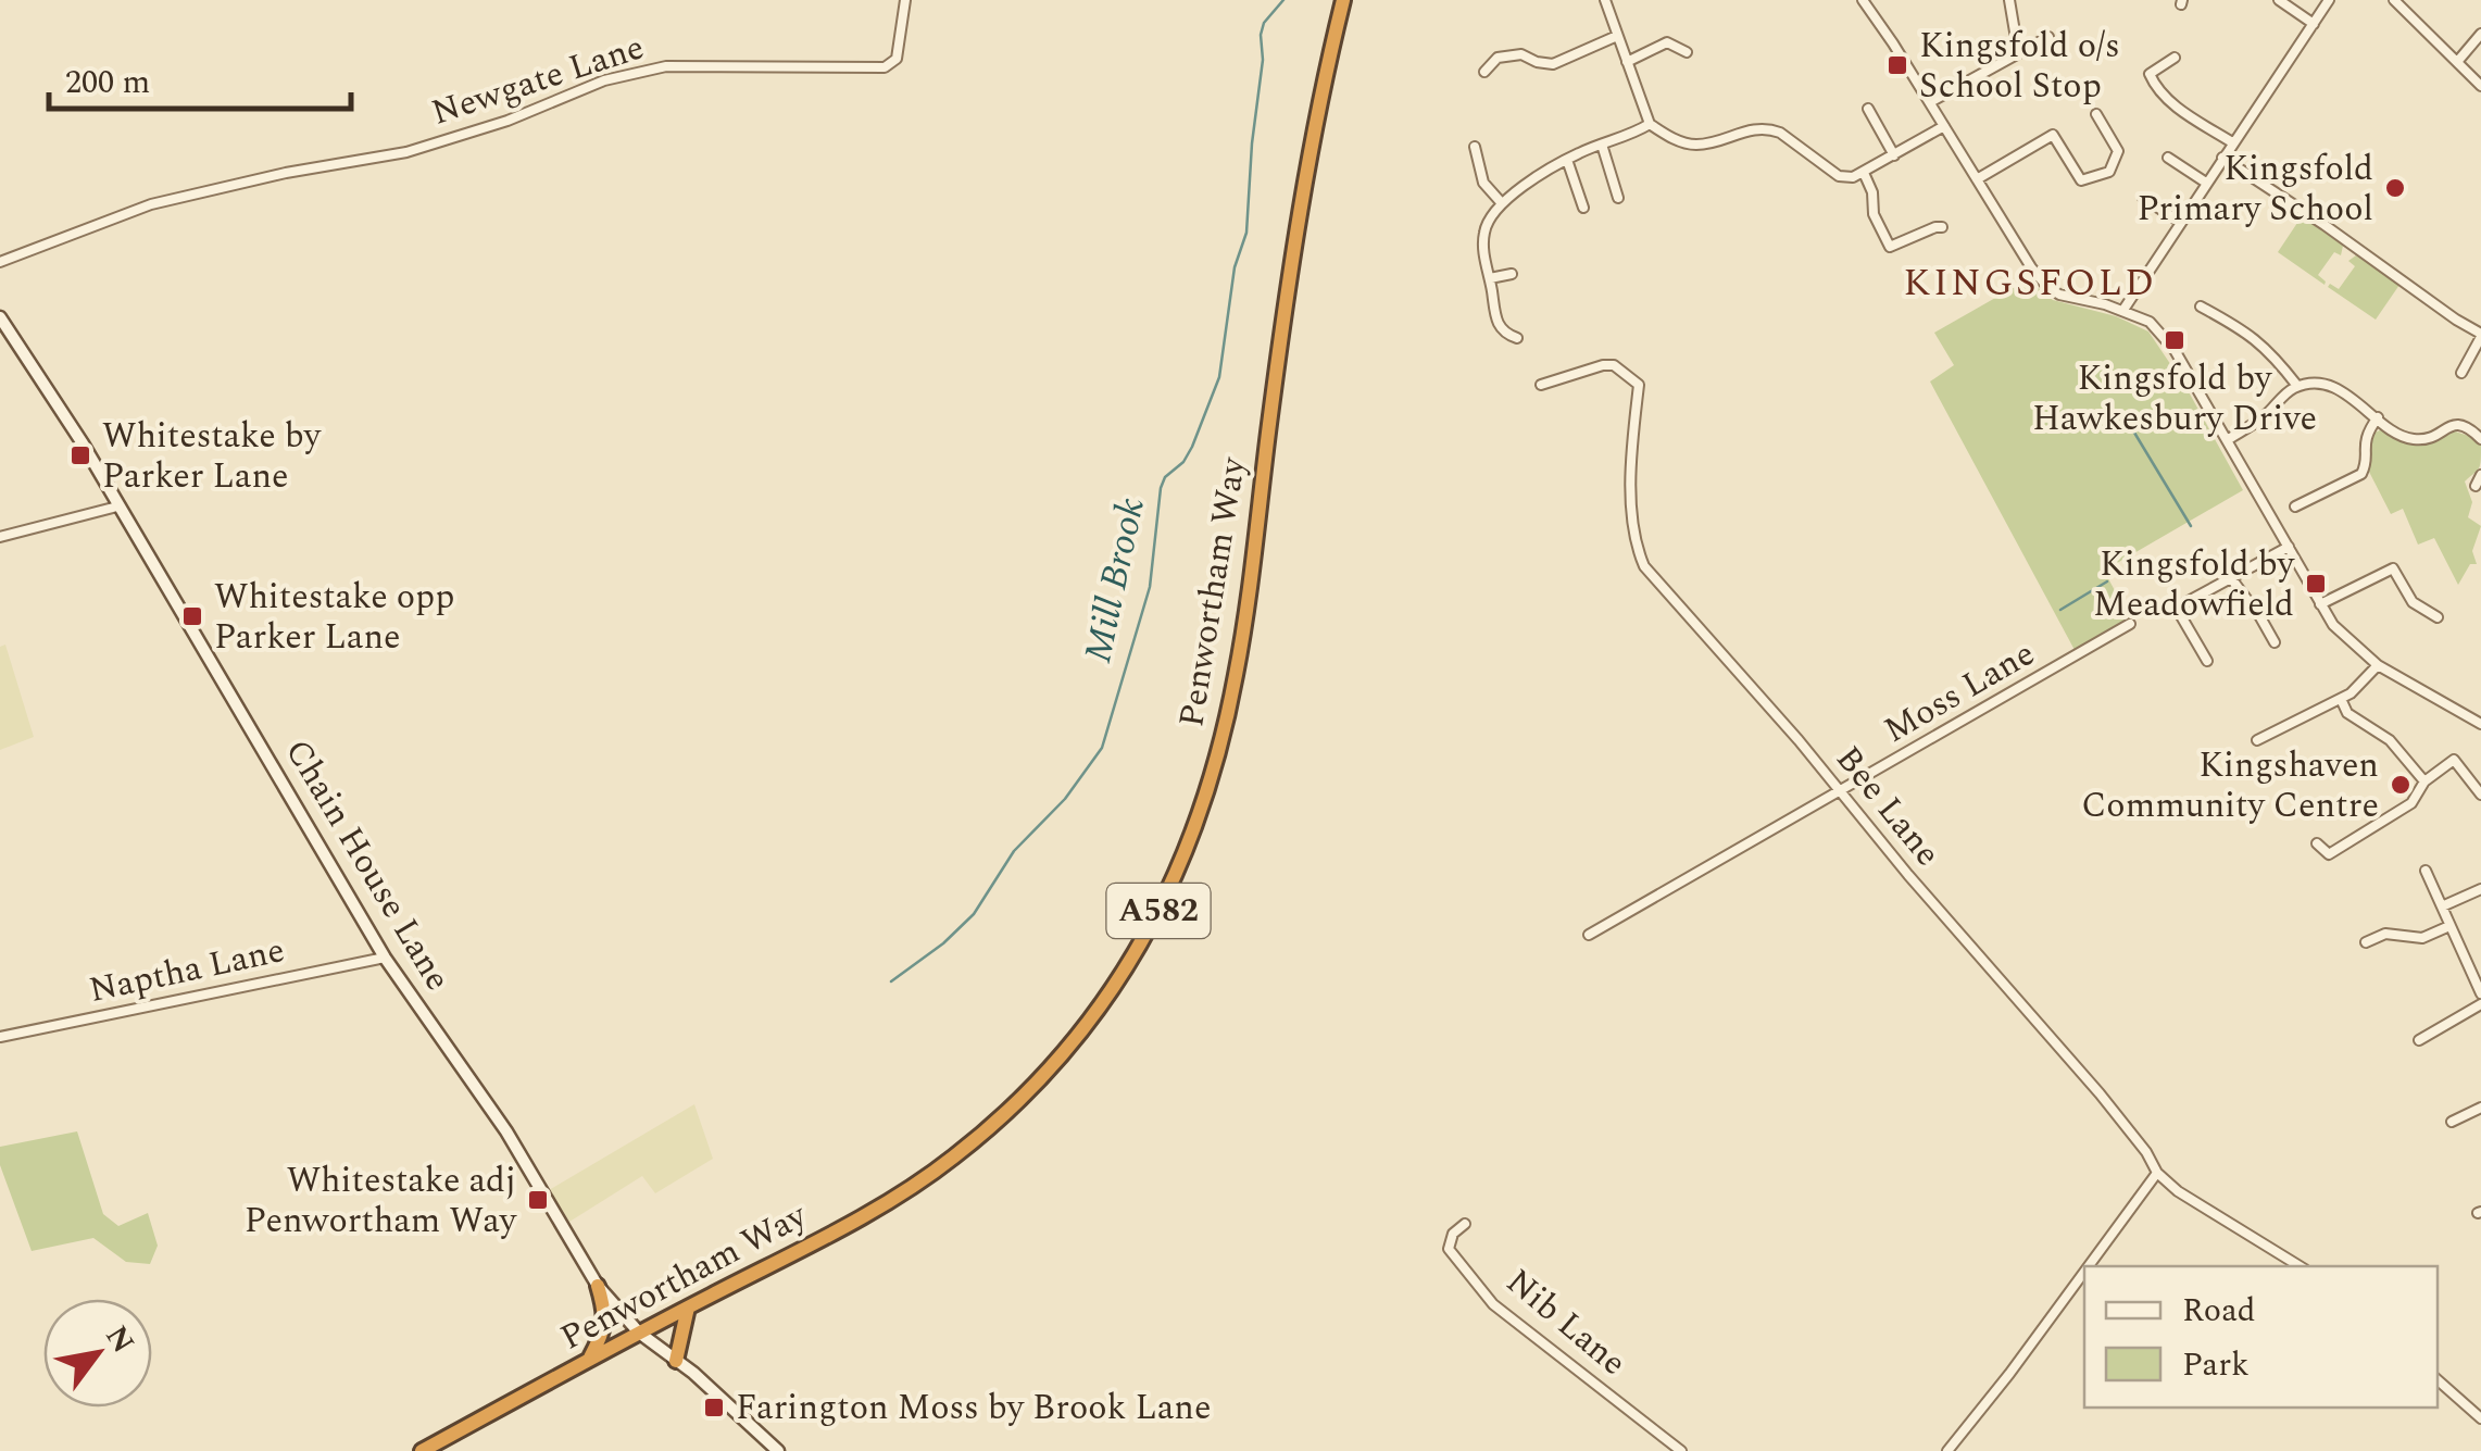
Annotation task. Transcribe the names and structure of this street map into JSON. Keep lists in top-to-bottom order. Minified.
{"streets":{"highway":["Penwortham Way","A582"],"street":["Newgate Lane","Moss Lane","Bee Lane","Chain House Lane","Naptha Lane","Nib Lane"]},"crossings":[["Penwortham Way","Chain House Lane"],["Moss Lane","Bee Lane"],["Chain House Lane","Naptha Lane"]],"districts":["KINGSFOLD"],"water":["Mill Brook"],"places":{"transit":["Kingsfold o/s School Stop","Kingsfold by Hawkesbury Drive","Whitestake by Parker Lane","Kingsfold by Meadowfield","Whitestake opp Parker Lane","Whitestake adj Penwortham Way","Farington Moss by Brook Lane"],"other":["Kingsfold Primary School","Kingshaven Community Centre"]},"legend":["Road","Park"],"scale_bar":"200 m","north":"top right"}
